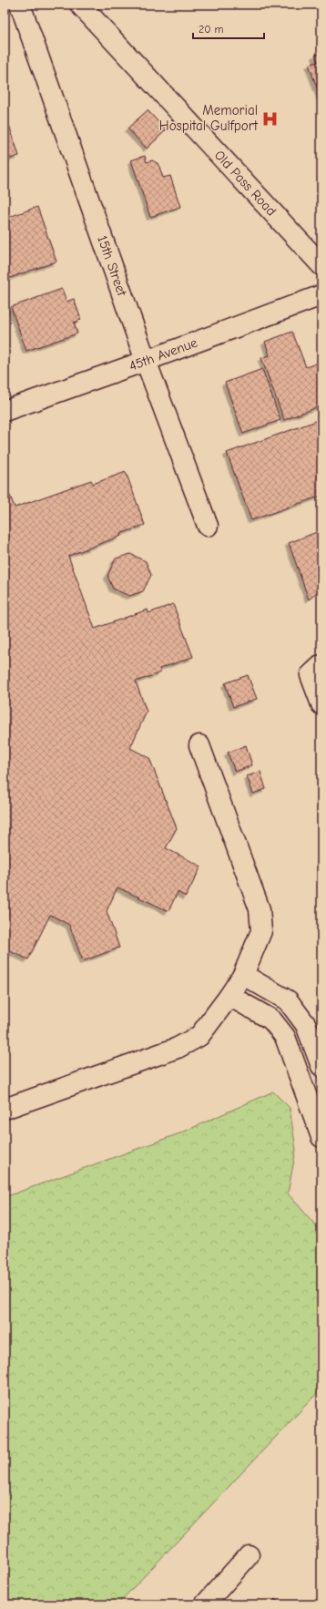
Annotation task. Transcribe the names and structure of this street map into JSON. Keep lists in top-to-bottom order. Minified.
{"streets":{"street":["Old Pass Road","15th Street","45th Avenue"]},"crossings":[["15th Street","45th Avenue"]],"places":{"hospital":["Memorial Hospital Gulfport"]},"scale_bar":"20 m"}
